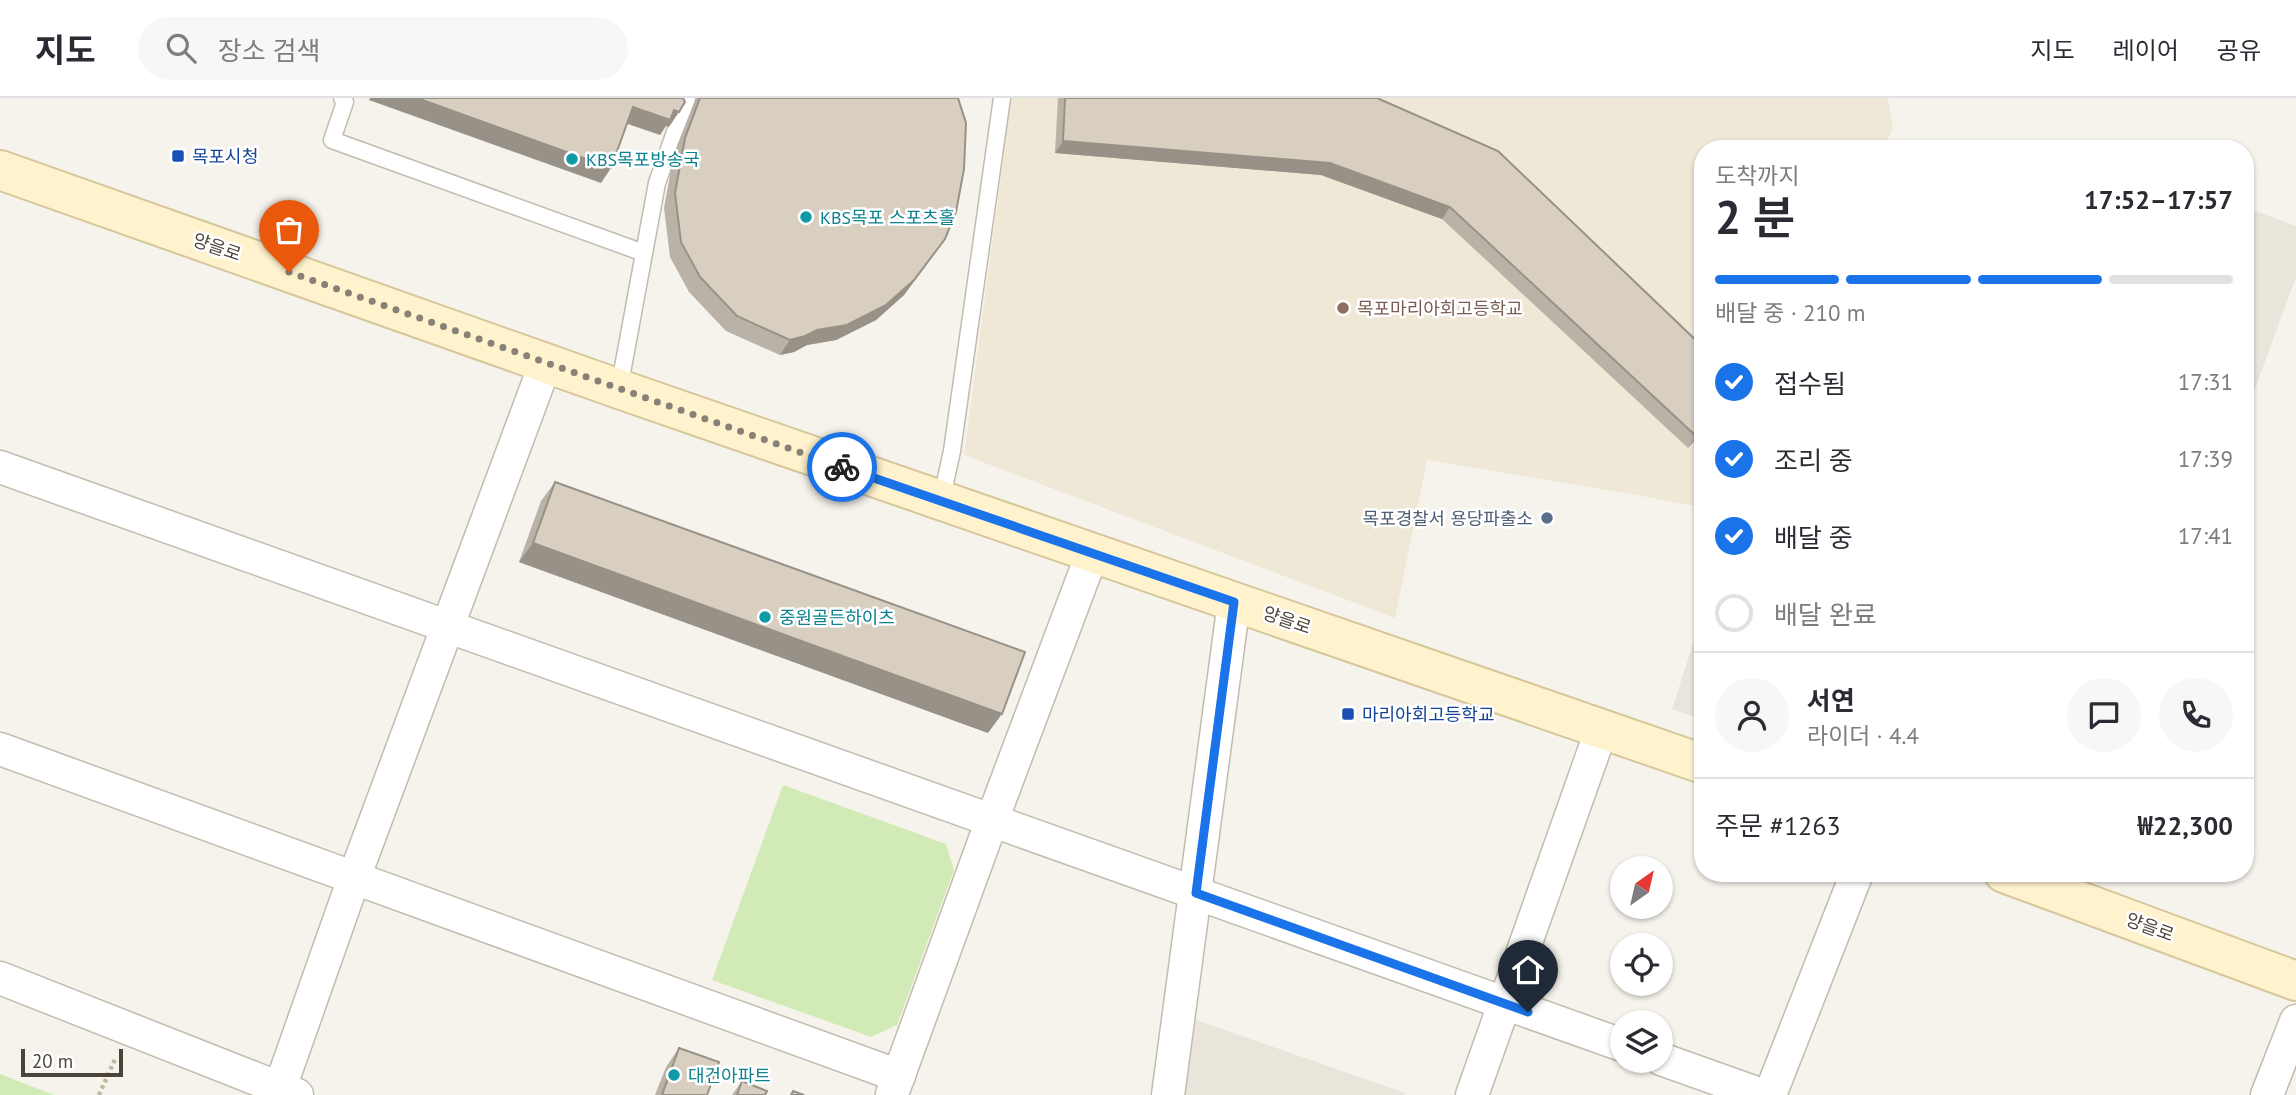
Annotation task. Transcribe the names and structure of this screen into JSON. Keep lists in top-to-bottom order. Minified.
{"streets":{"street":["양을로"]},"places":{"transit":["목포시청","마리아회고등학교"],"other":["KBS목포방송국","KBS목포 스포츠홀","목포마리아회고등학교","목포경찰서 용당파출소","중원골든하이츠","대건아파트"]},"scale_bar":"20 m","north":"top right","page":{"header":"지도","search":"장소 검색","nav":["지도","레이어","공유"],"heading":["2 분","도착까지","17:52–17:57"],"panel":["서연","라이더 · 4.4","주문 #1263","₩22,300"],"bar":"배달 중 · 210 m","list":[["접수됨","17:31"],["조리 중","17:39"],["배달 중","17:41"],"배달 완료"],"scale":"20 m"}}
